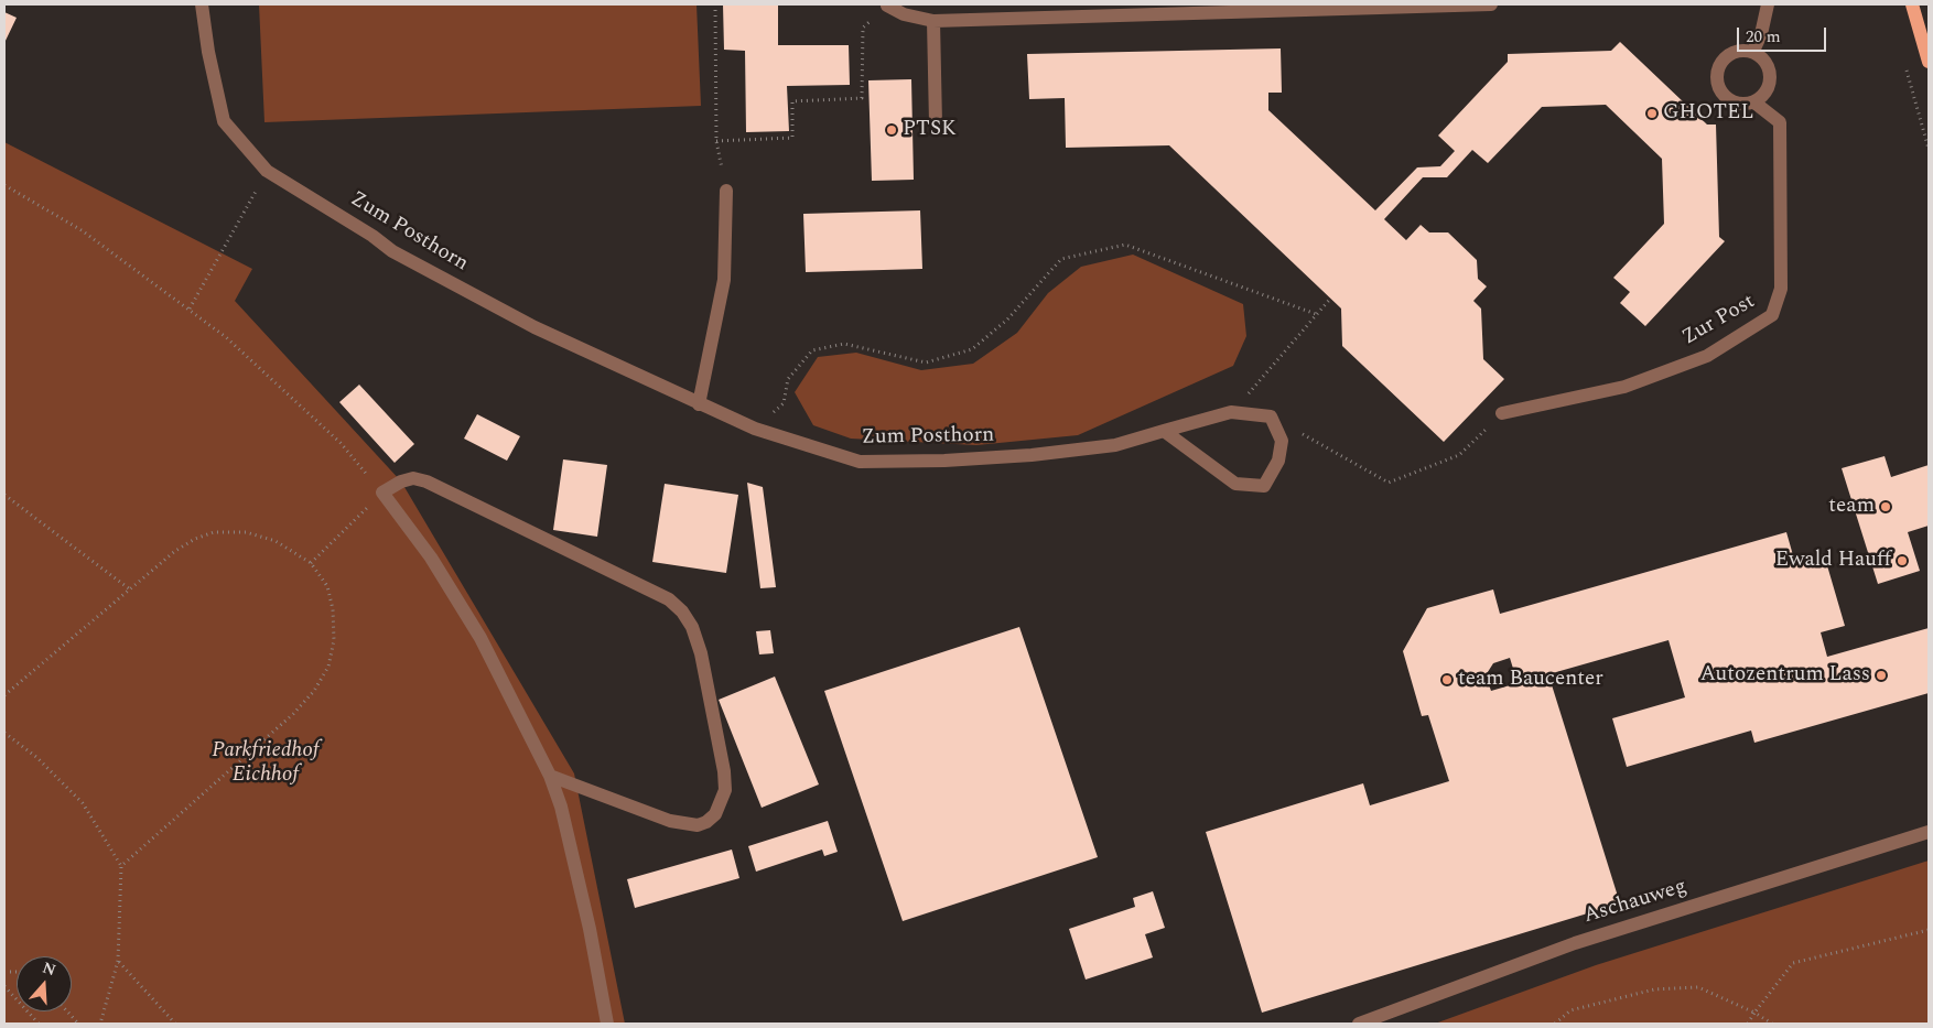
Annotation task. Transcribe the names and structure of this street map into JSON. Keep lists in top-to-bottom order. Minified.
{"streets":{"street":["Zum Posthorn","Zur Post","Aschauweg"]},"parks":["Parkfriedhof Eichhof"],"places":["GHOTEL","PTSK","team","Ewald Hauff","Autozentrum Lass","team Baucenter"],"scale_bar":"20 m","north":"top"}
